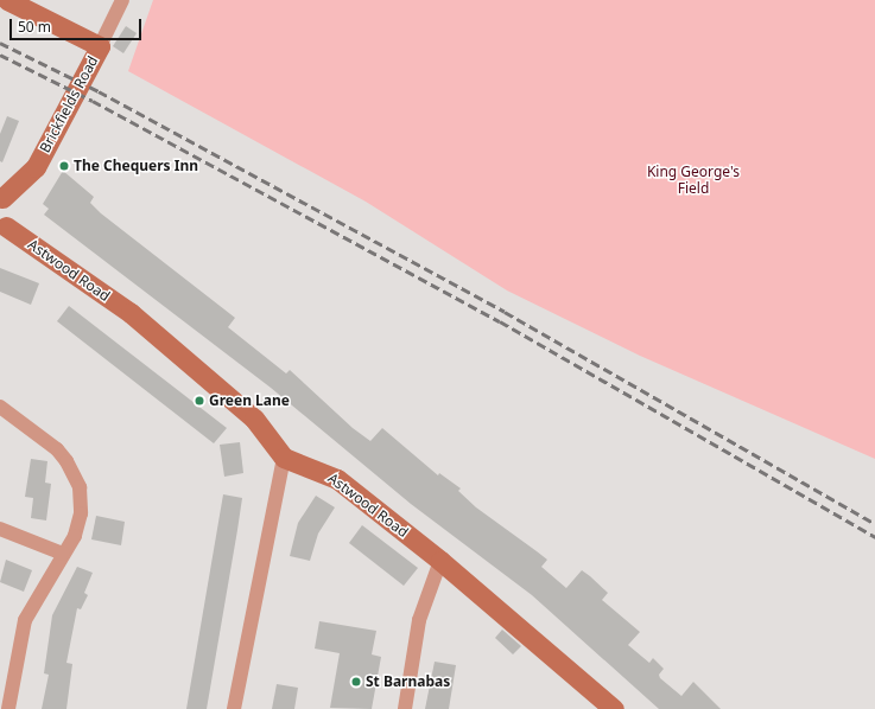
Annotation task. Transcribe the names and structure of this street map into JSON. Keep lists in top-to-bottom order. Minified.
{"streets":{"main road":["Brickfields Road","Astwood Road"]},"crossings":[["Brickfields Road","Astwood Road"]],"parks":["King George's Field"],"places":["The Chequers Inn","Green Lane","St Barnabas"],"scale_bar":"50 m"}
